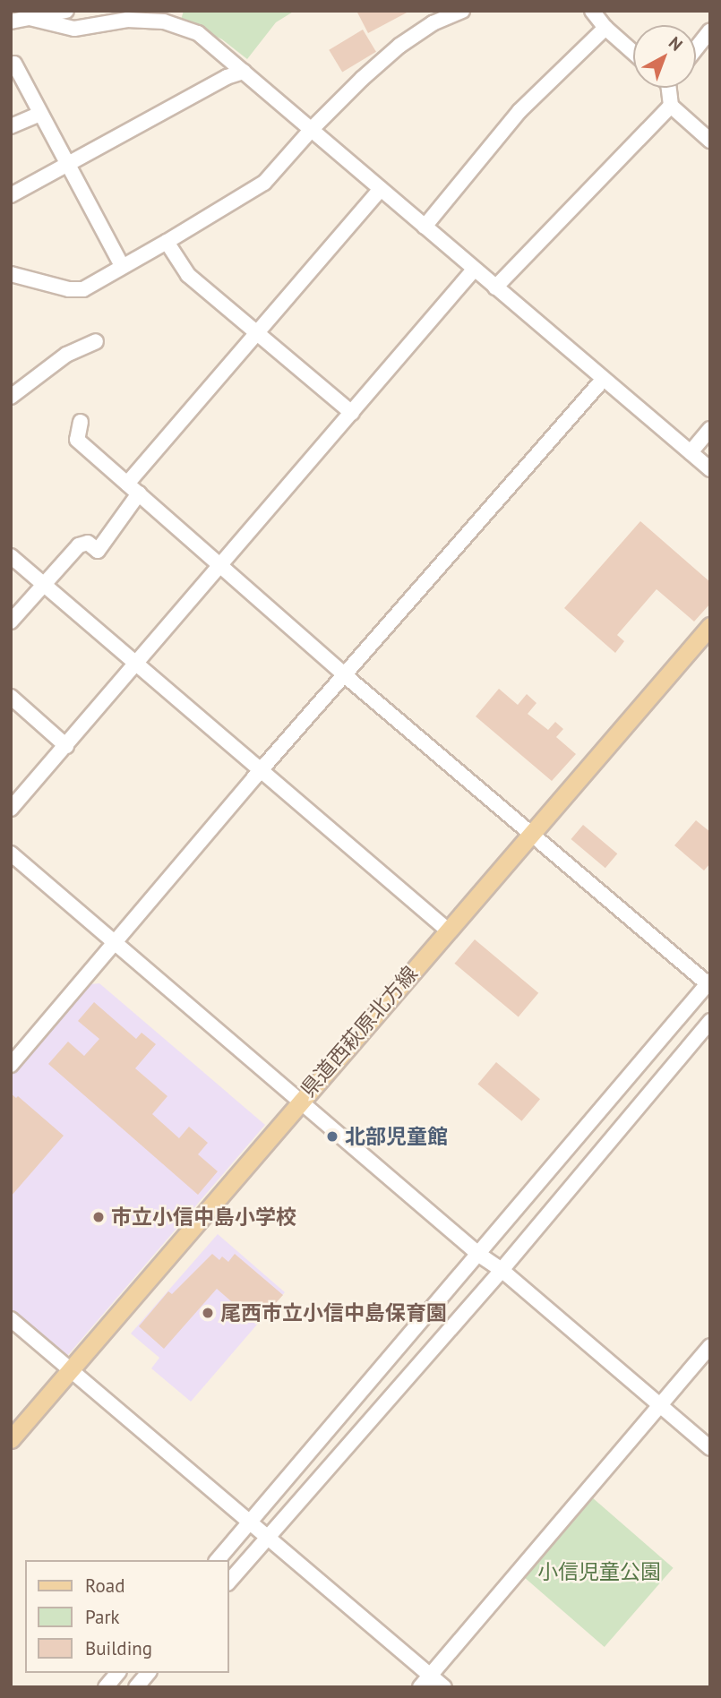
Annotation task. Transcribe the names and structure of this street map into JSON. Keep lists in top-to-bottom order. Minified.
{"streets":{"main road":["県道西萩原北方線"]},"parks":["小信児童公園"],"places":["北部児童館","市立小信中島小学校","尾西市立小信中島保育園"],"legend":["Road","Park","Building"],"north":"top right"}
